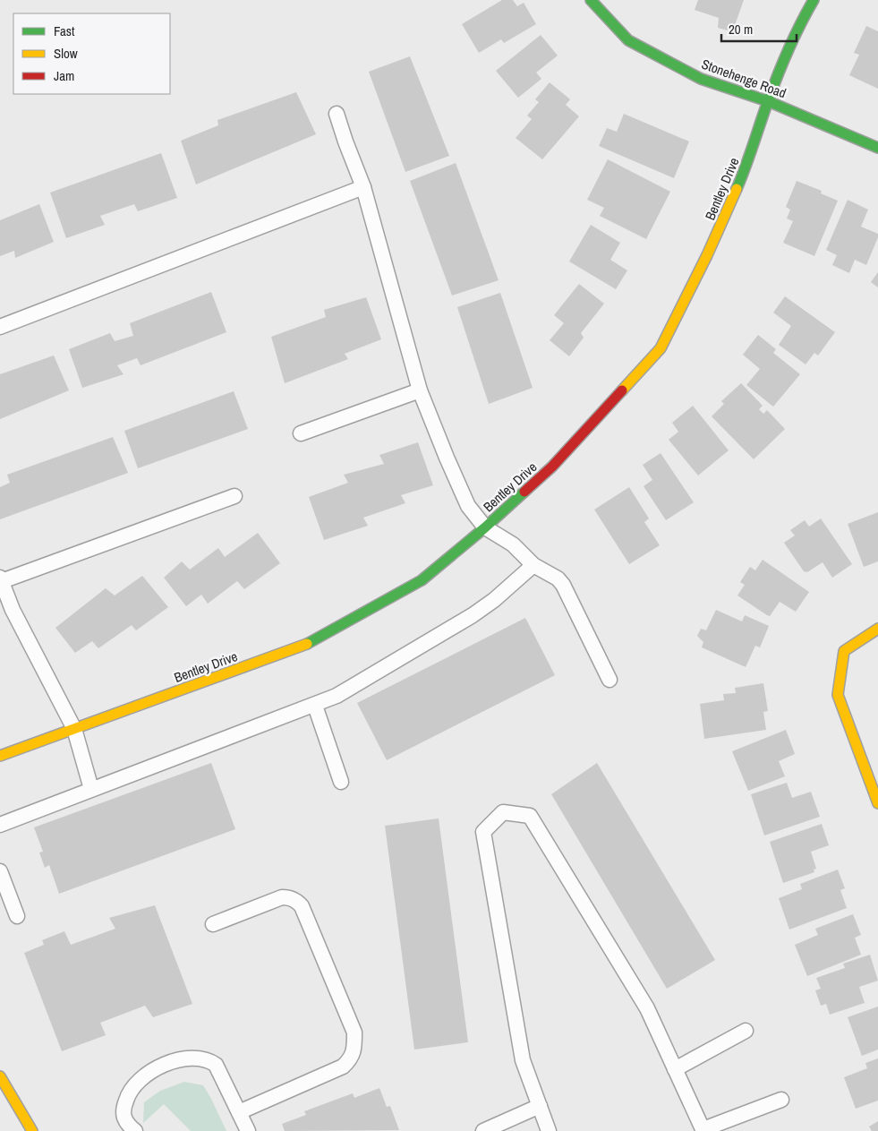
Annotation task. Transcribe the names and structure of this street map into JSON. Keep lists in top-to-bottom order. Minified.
{"streets":{"street":["Stonehenge Road","Bentley Drive"]},"crossings":[["Stonehenge Road","Bentley Drive"]],"legend":["Fast","Slow","Jam"],"scale_bar":"20 m"}
